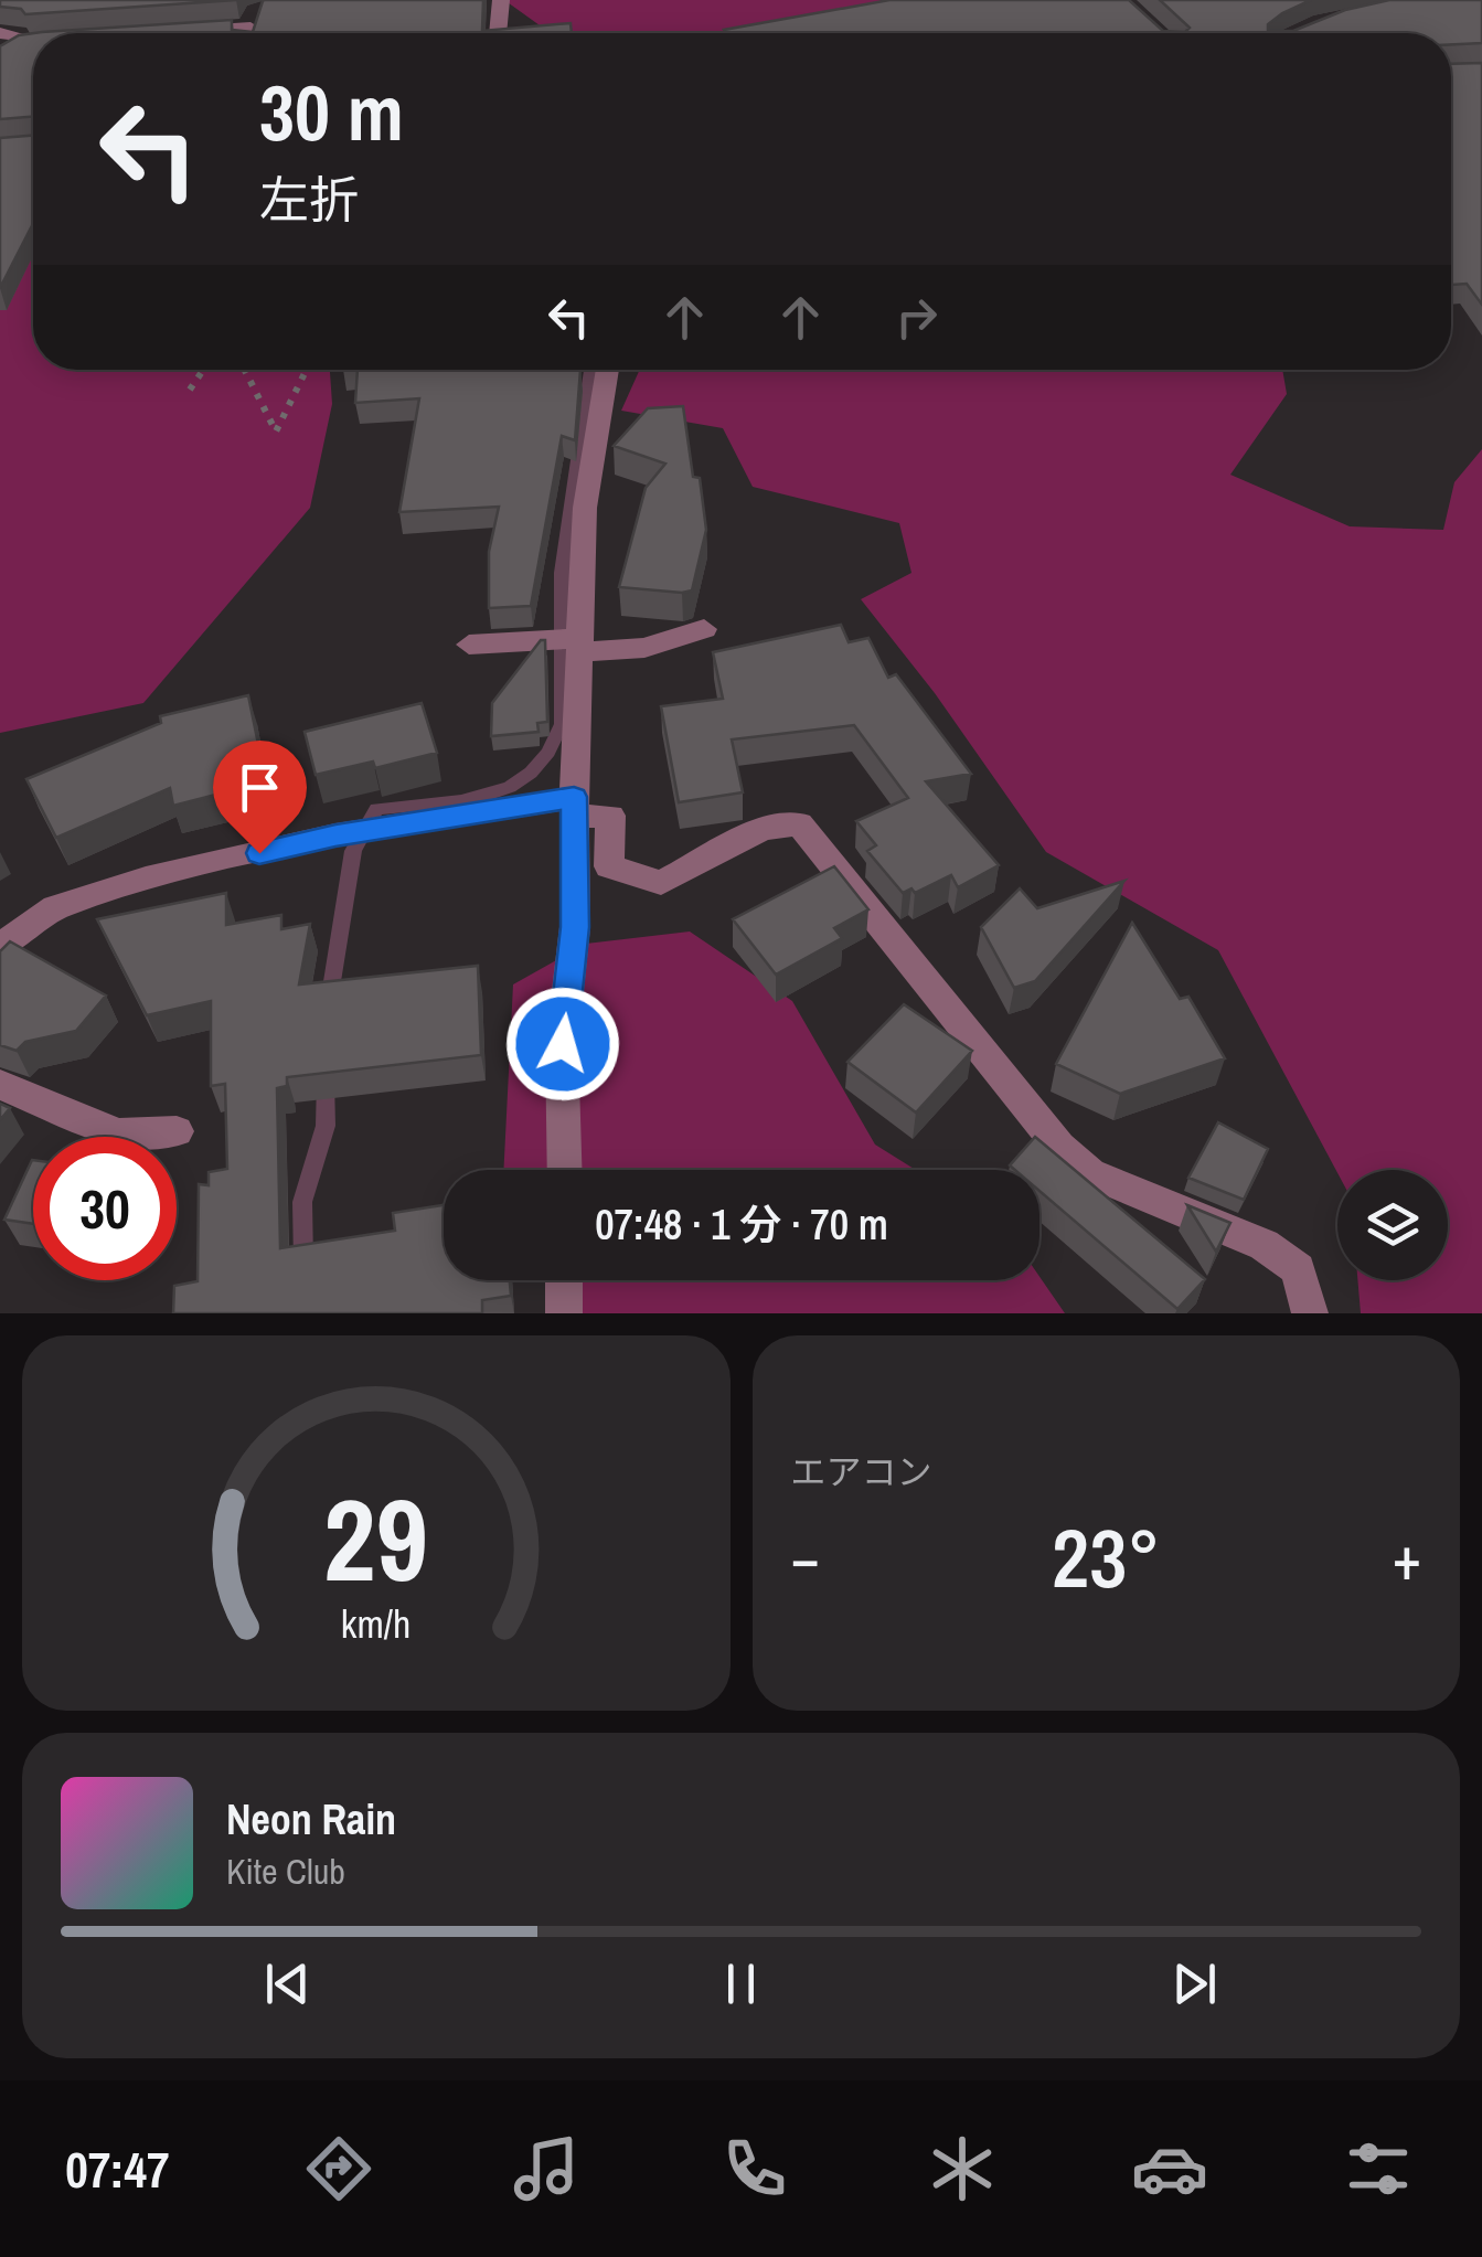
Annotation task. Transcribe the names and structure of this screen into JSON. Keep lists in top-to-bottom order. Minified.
{"page":{"turn":["30 m","左折"],"limit":"30","trip":"07:48 · 1 分 · 70 m","tile":"エアコン","heat":["−","23°","+"],"song":["Neon Rain","Kite Club"],"tabs":"07:47","gauge":["29","km/h"]}}
